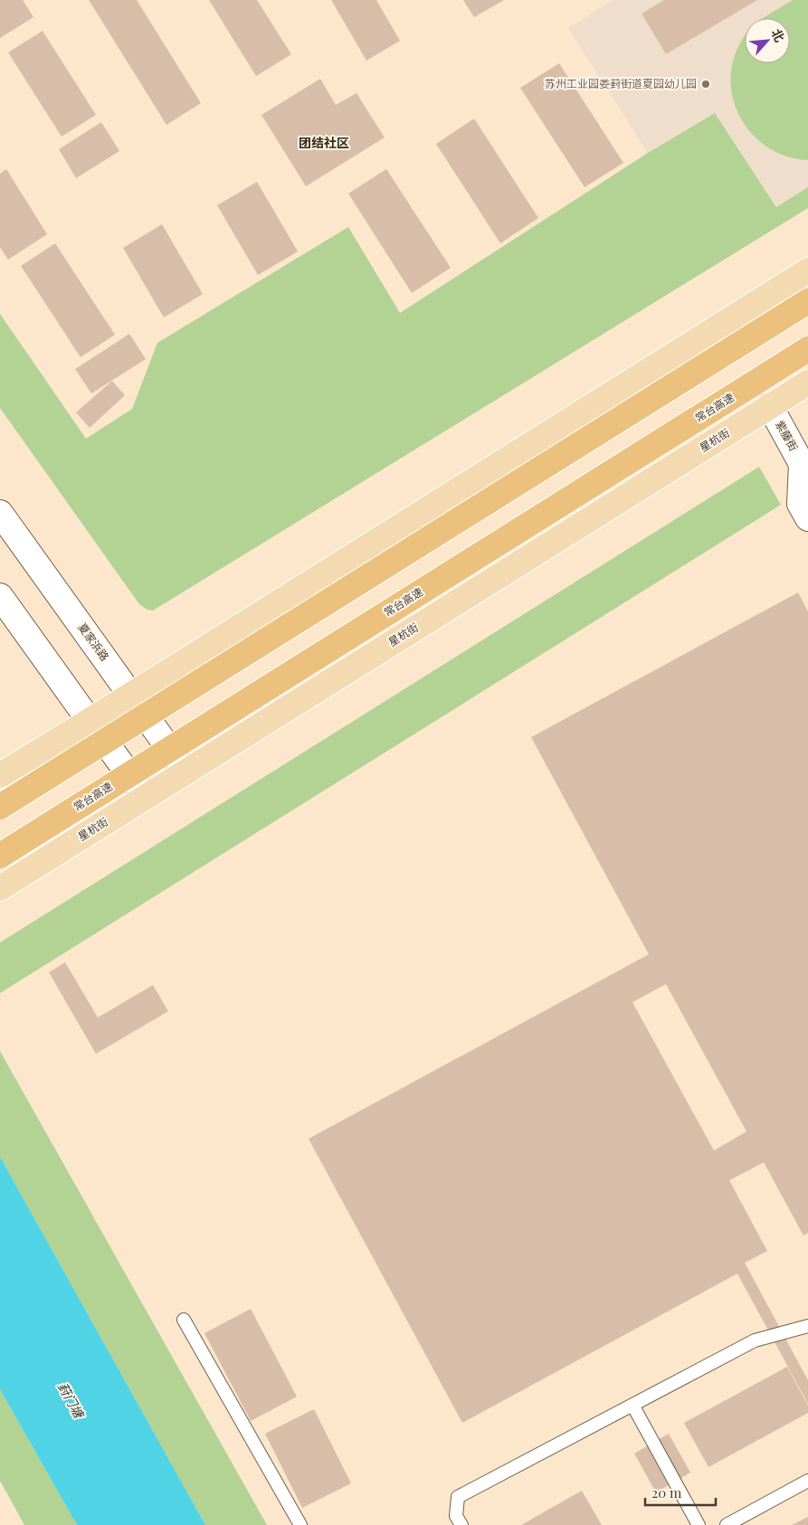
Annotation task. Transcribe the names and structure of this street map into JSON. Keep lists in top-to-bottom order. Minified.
{"streets":{"highway":["常台高速"],"main road":["紫藤街","星杭街","夏家浜路"]},"crossings":[["紫藤街","星杭街"],["星杭街","夏家浜路"]],"districts":["团结社区"],"water":["葑门塘"],"places":["苏州工业园娄葑街道夏园幼儿园"],"scale_bar":"20 m","north":"top right"}
